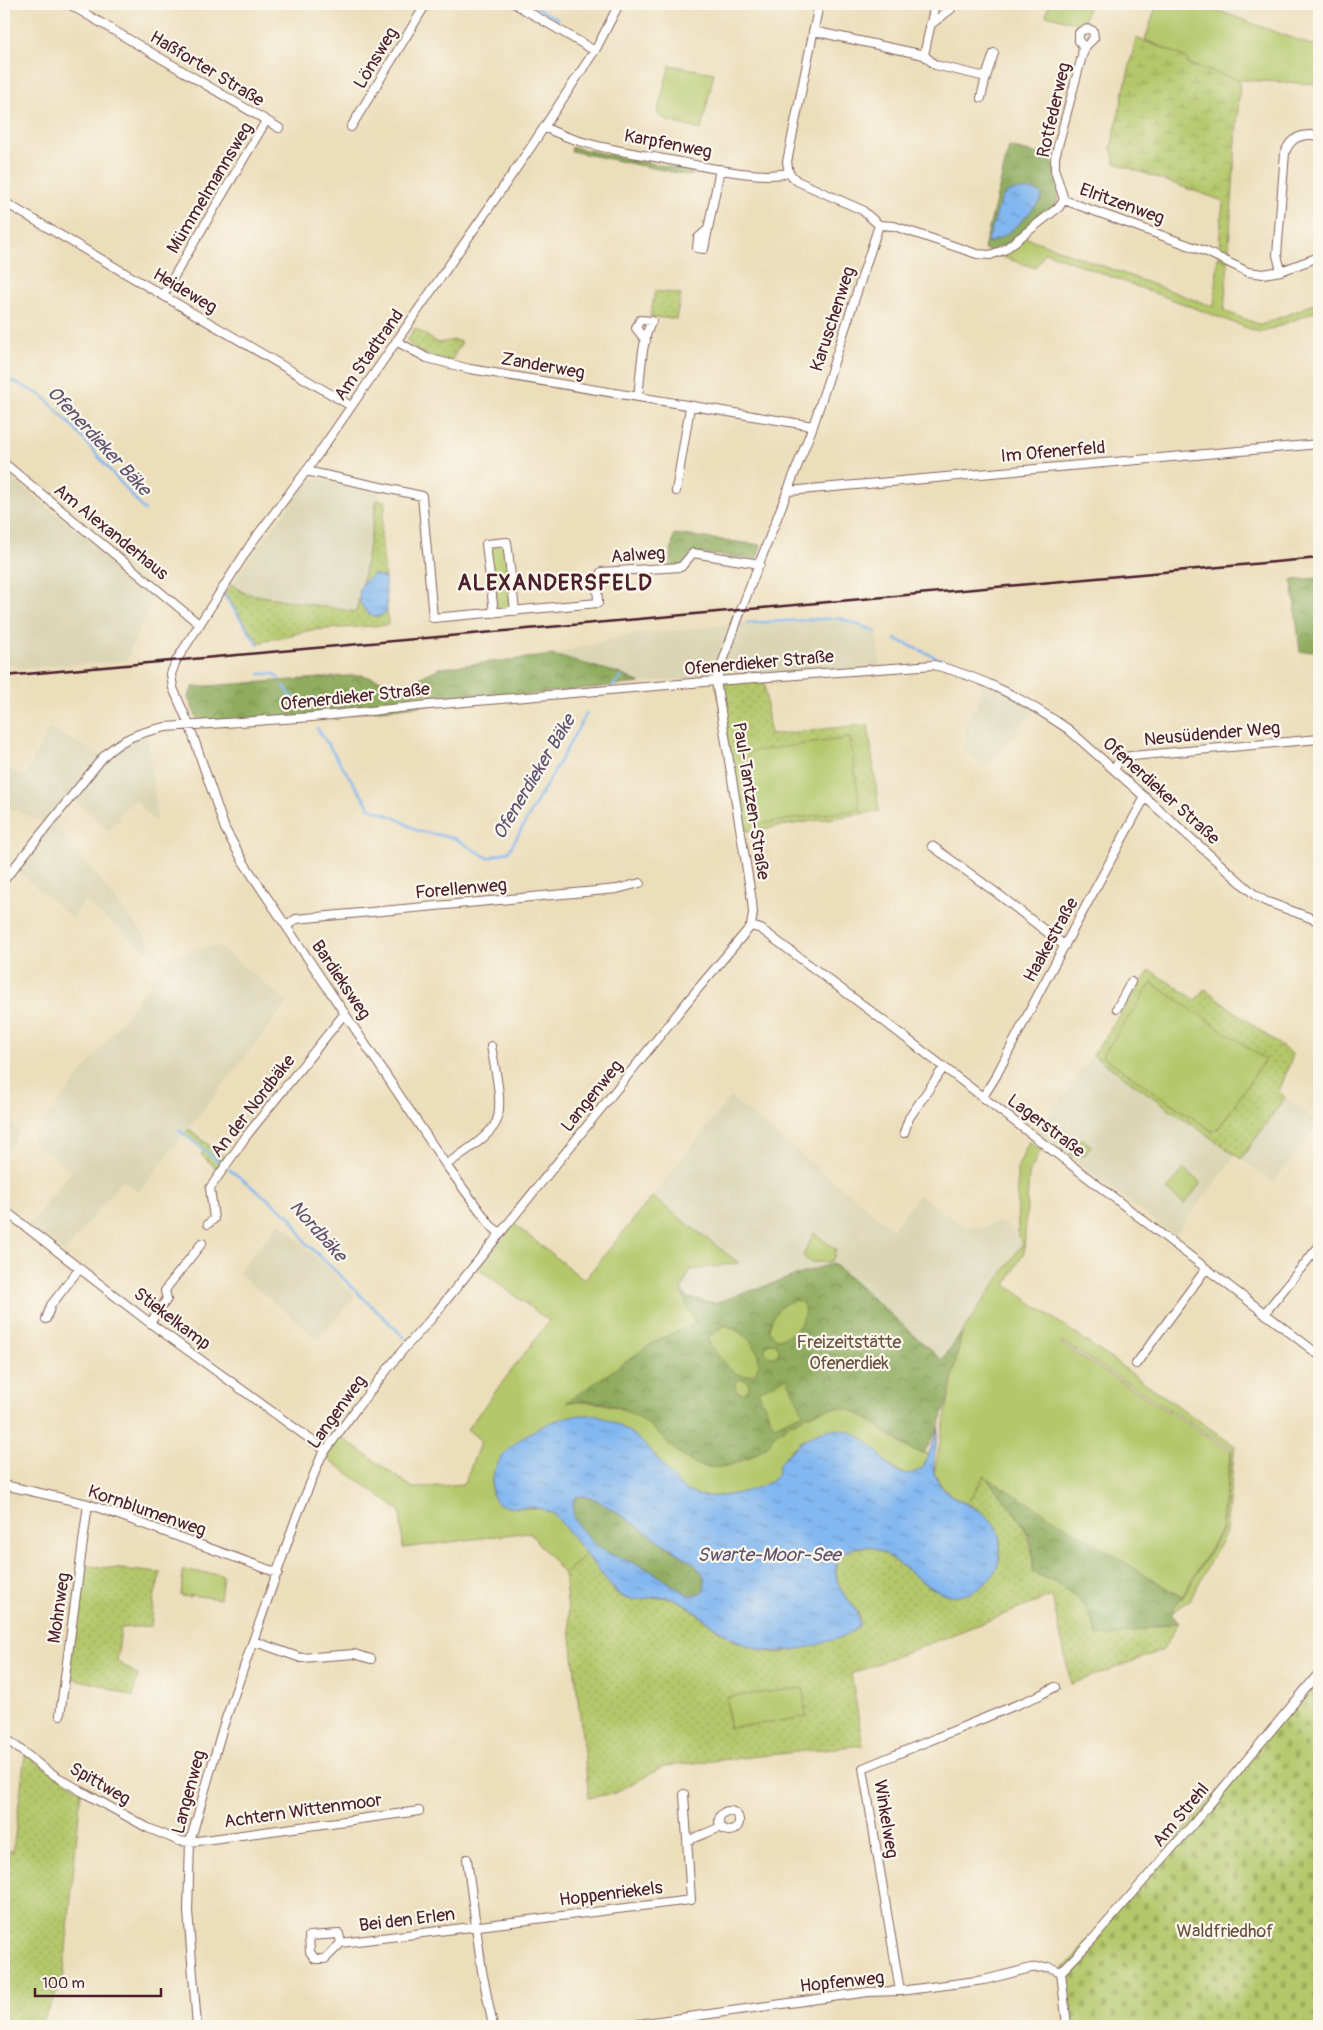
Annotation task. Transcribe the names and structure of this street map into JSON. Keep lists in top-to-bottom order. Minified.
{"streets":{"street":["Lönsweg","Haßforter Straße","Rotfederweg","Karpfenweg","Mümmelmannsweg","Elritzenweg","Heideweg","Karuschenweg","Am Stadtrand","Zanderweg","Im Ofenerfeld","Am Alexanderhaus","Aalweg","Ofenerdieker Straße","Neusüdender Weg","Paul-Tantzen-Straße","Forellenweg","Haakestraße","Bardieksweg","Langenweg","An der Nordbäke","Lagerstraße","Stiekelkamp","Kornblumenweg","Mohnweg","Spittweg","Achtern Wittenmoor","Am Strehl","Winkelweg","Hoppenriekels","Bei den Erlen","Hopfenweg"]},"crossings":[["Haßforter Straße","Mümmelmannsweg"],["Rotfederweg","Elritzenweg"],["Karpfenweg","Am Stadtrand"],["Mümmelmannsweg","Heideweg"],["Elritzenweg","Karuschenweg"],["Heideweg","Am Stadtrand"],["Karuschenweg","Zanderweg"],["Karuschenweg","Im Ofenerfeld"],["Karuschenweg","Aalweg"],["Karuschenweg","Ofenerdieker Straße"],["Karuschenweg","Paul-Tantzen-Straße"],["Am Stadtrand","Zanderweg"],["Am Stadtrand","Am Alexanderhaus"],["Am Stadtrand","Ofenerdieker Straße"],["Am Stadtrand","Bardieksweg"],["Ofenerdieker Straße","Neusüdender Weg"],["Ofenerdieker Straße","Paul-Tantzen-Straße"],["Ofenerdieker Straße","Haakestraße"],["Ofenerdieker Straße","Bardieksweg"],["Paul-Tantzen-Straße","Langenweg"],["Paul-Tantzen-Straße","Lagerstraße"],["Forellenweg","Bardieksweg"],["Haakestraße","Lagerstraße"],["Bardieksweg","Langenweg"],["Bardieksweg","An der Nordbäke"],["Langenweg","Lagerstraße"],["Langenweg","Stiekelkamp"],["Langenweg","Kornblumenweg"],["Langenweg","Spittweg"],["Langenweg","Achtern Wittenmoor"],["Kornblumenweg","Mohnweg"],["Spittweg","Achtern Wittenmoor"],["Am Strehl","Hopfenweg"],["Winkelweg","Hopfenweg"],["Hoppenriekels","Bei den Erlen"]],"districts":["ALEXANDERSFELD"],"water":["Ofenerdieker Bäke","Nordbäke","Swarte-Moor-See"],"parks":["Freizeitstätte Ofenerdiek","Waldfriedhof"],"scale_bar":"100 m"}
